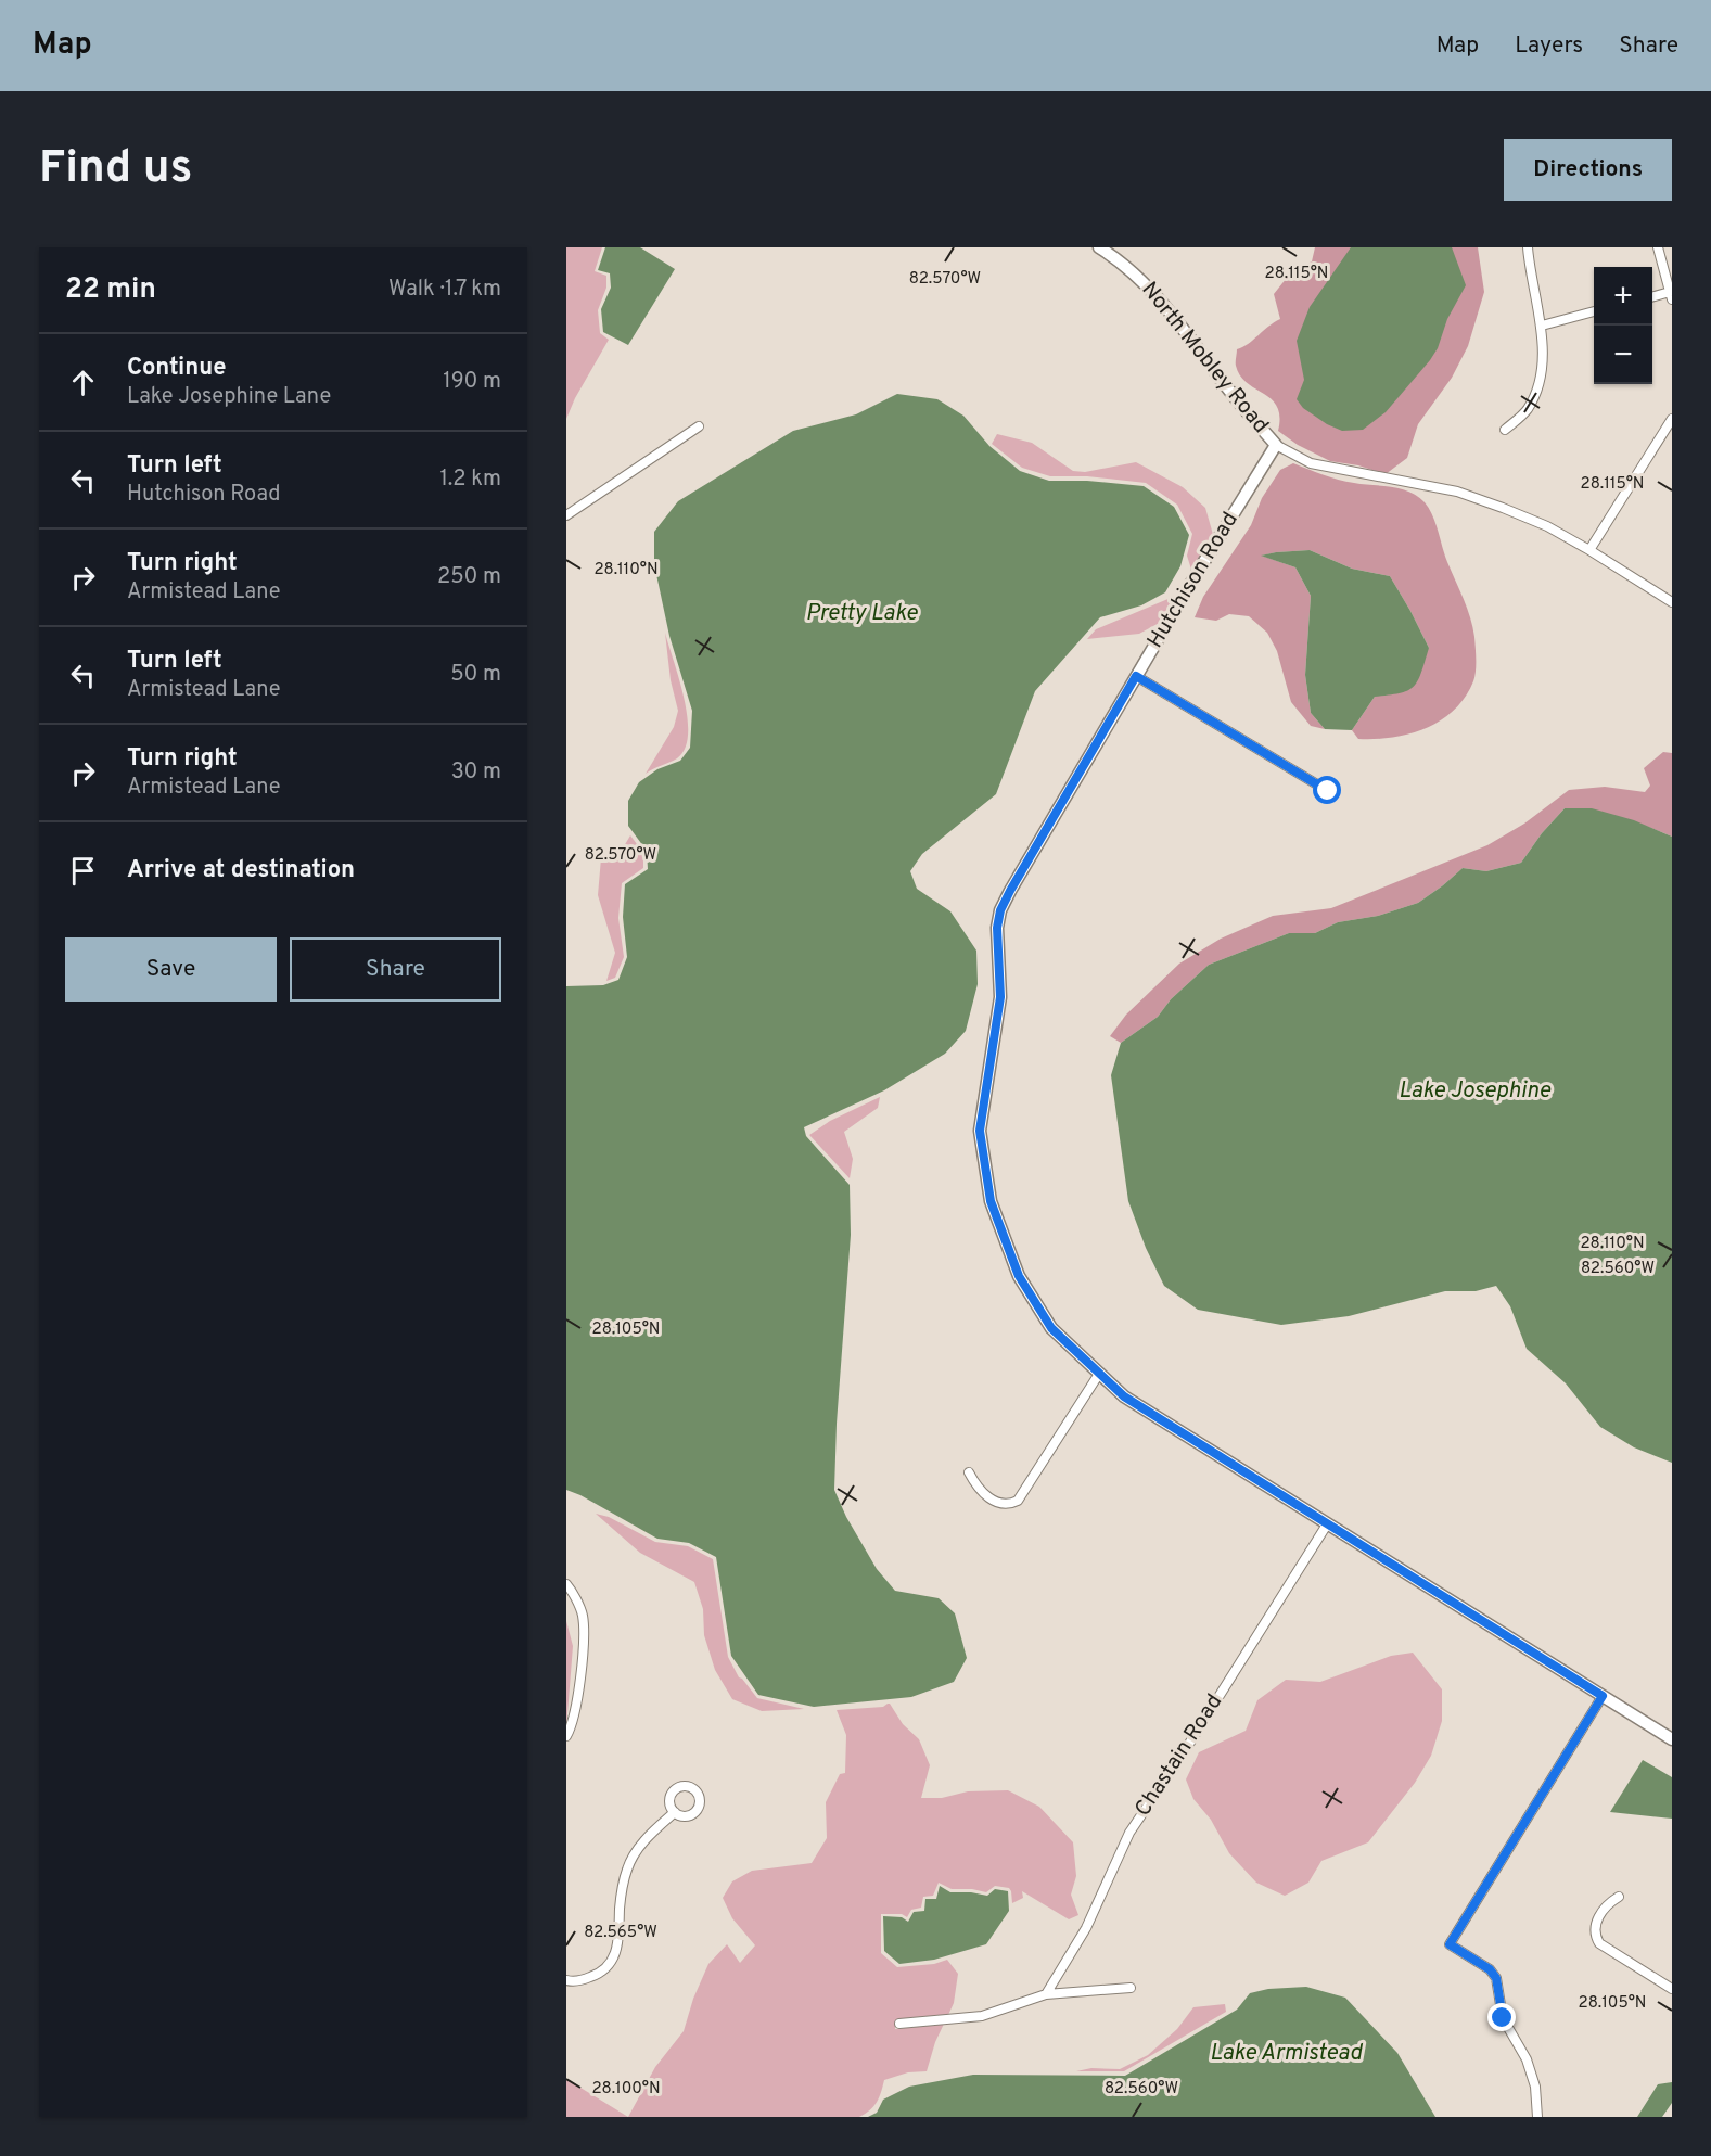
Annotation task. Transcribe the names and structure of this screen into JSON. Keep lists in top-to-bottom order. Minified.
{"streets":{"street":["North Mobley Road","Hutchison Road","Chastain Road"]},"crossings":[["North Mobley Road","Hutchison Road"],["Hutchison Road","Chastain Road"]],"water":["Pretty Lake","Lake Josephine","Lake Armistead"],"page":{"header":"Map","nav":["Map","Layers","Share"],"buttons":["Directions",["Save","Share"]],"title":"Find us","heading":["22 min","Walk · 1.7 km"],"map_buttons":["+","−"],"list":[["Continue","Lake Josephine Lane","190 m"],["Turn left","Hutchison Road","1.2 km"],["Turn right","Armistead Lane","250 m"],["Turn left","Armistead Lane","50 m"],["Turn right","Armistead Lane","30 m"],"Arrive at destination"]},"coordinates":["28.115°N","82.570°W","28.110°N","82.560°W","28.105°N","82.565°W","28.100°N"]}
